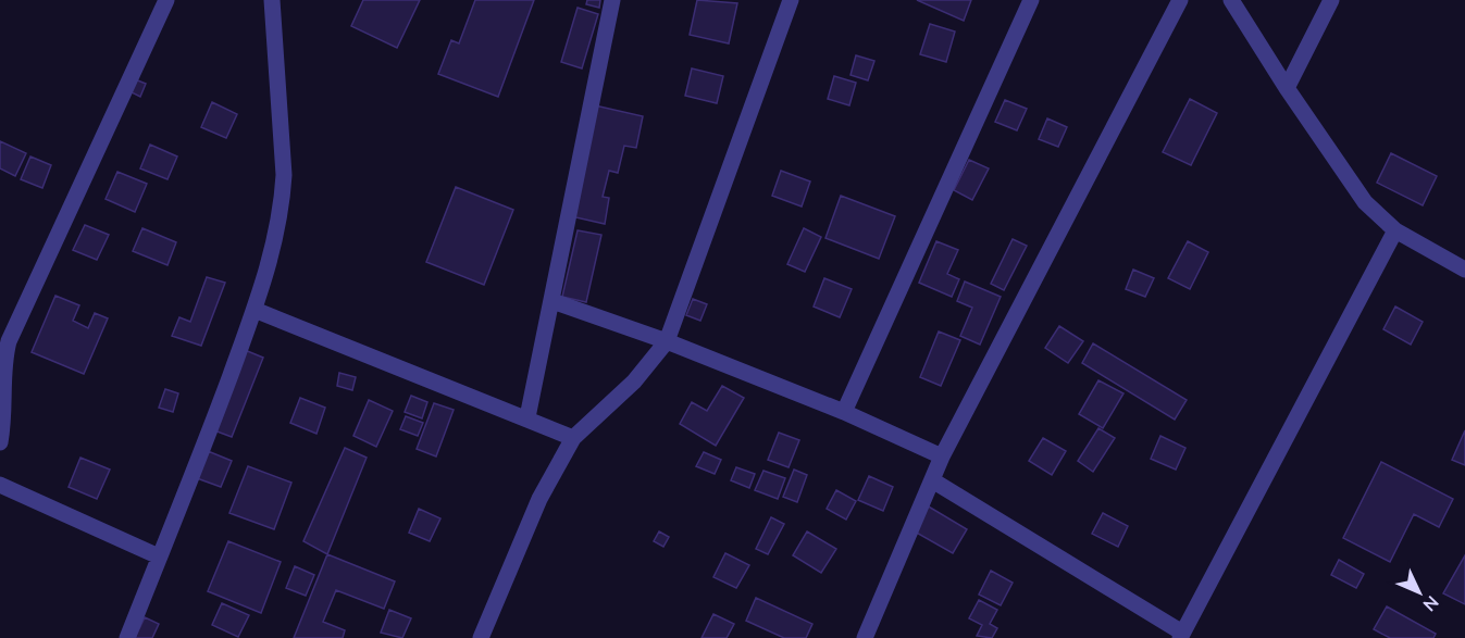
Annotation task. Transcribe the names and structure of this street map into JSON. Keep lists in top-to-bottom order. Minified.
{"north":"bottom right"}
